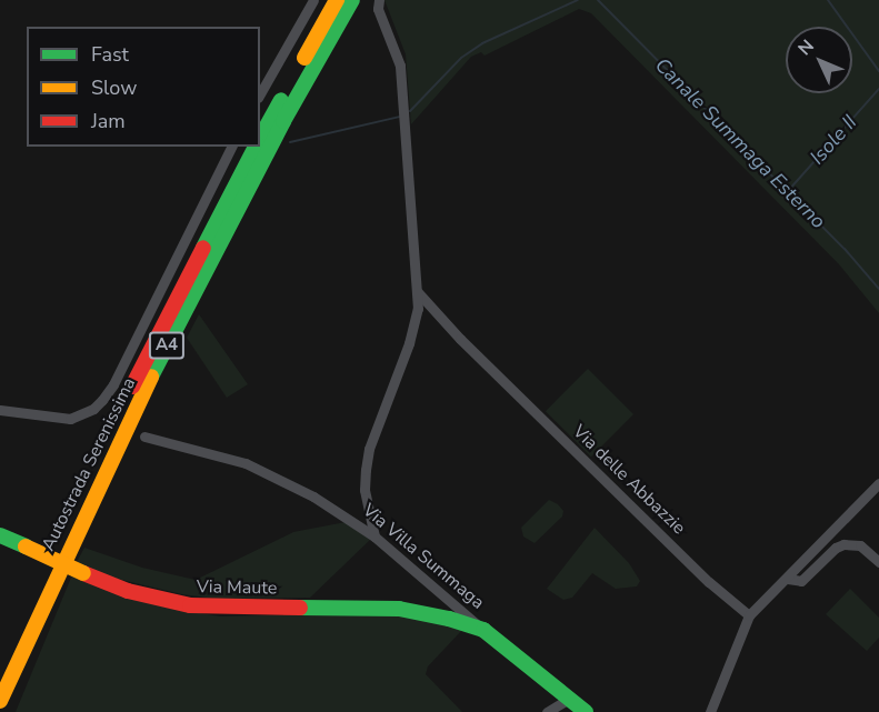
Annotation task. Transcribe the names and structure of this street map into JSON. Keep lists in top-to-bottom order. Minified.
{"streets":{"main road":["A4","Autostrada Serenissima","Via Villa Summaga","Via Maute"],"street":["Via delle Abbazzie"]},"crossings":[["Via Villa Summaga","Via Maute"]],"water":["Isole II","Canale Summaga Esterno"],"legend":["Fast","Slow","Jam"],"north":"top left"}
